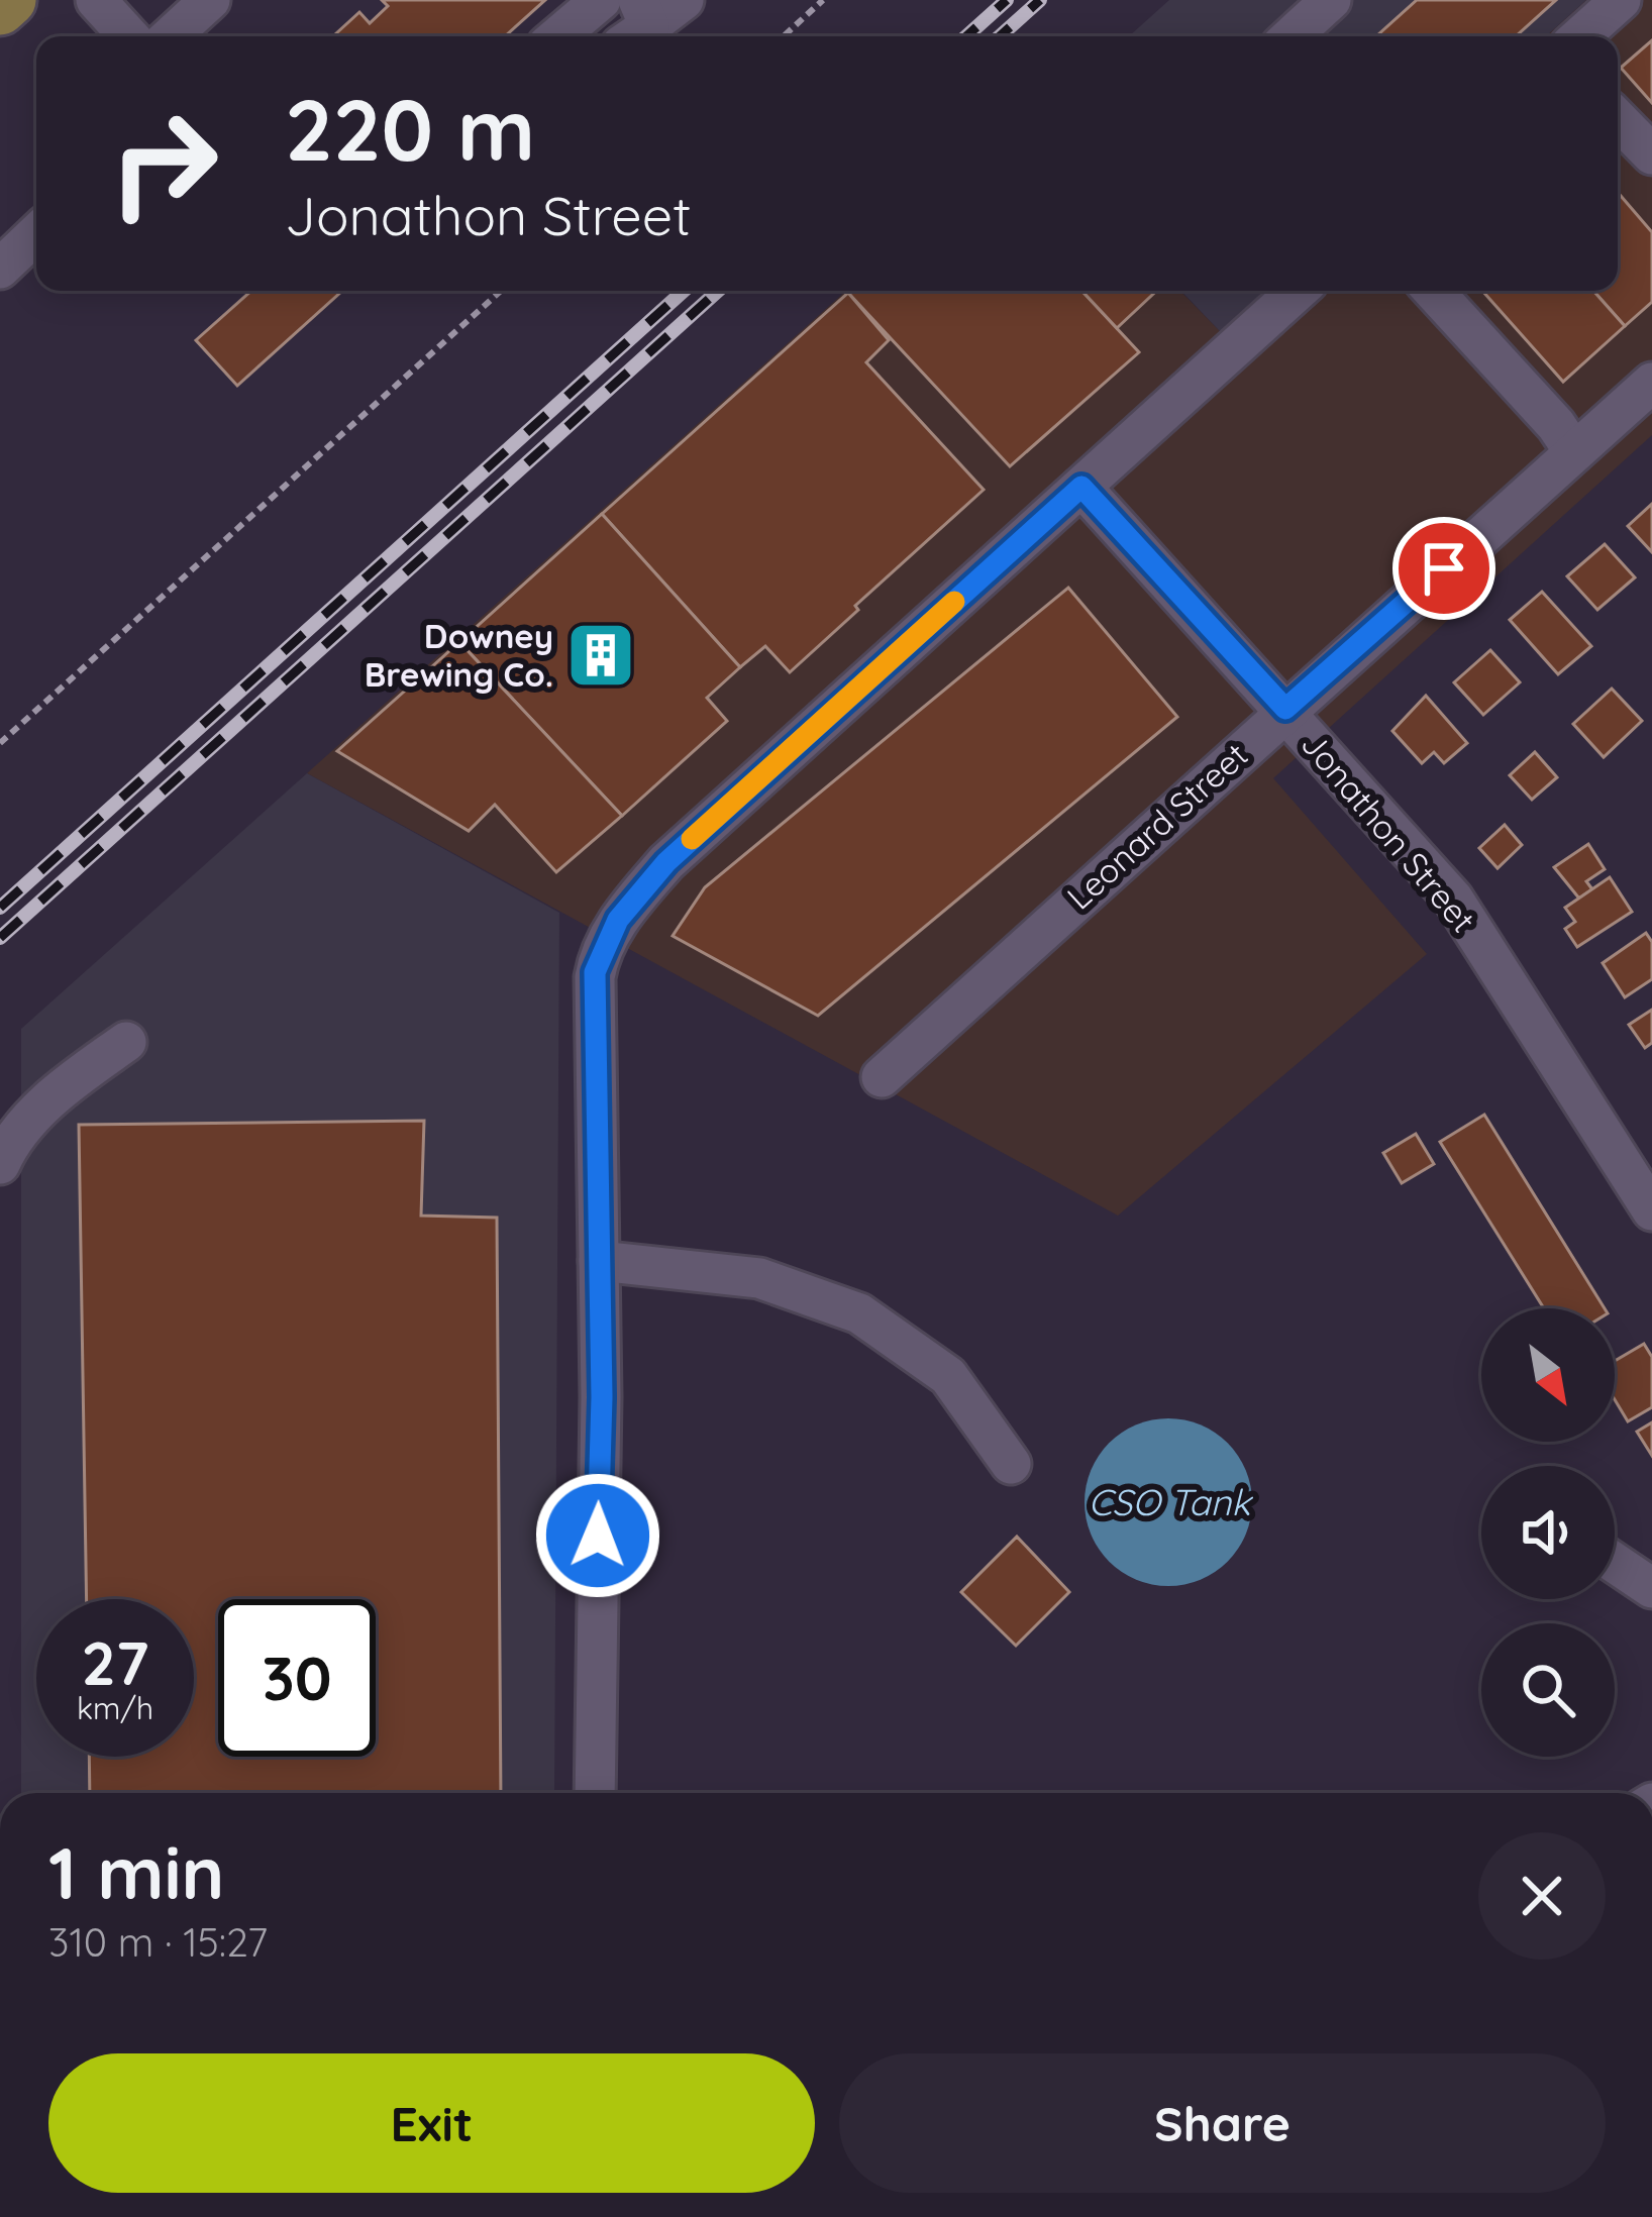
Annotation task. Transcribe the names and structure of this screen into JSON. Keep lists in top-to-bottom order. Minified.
{"streets":{"street":["Leonard Street","Jonathon Street"]},"crossings":[["Leonard Street","Jonathon Street"]],"water":["CSO Tank"],"places":{"building":["Downey Brewing Co."]},"north":"bottom right","page":{"turn":["220 m","Jonathon Street"],"speed":"27 km/h","limit":"30","heading":["1 min","310 m · 15:27"],"buttons":["Exit","Share"]}}
